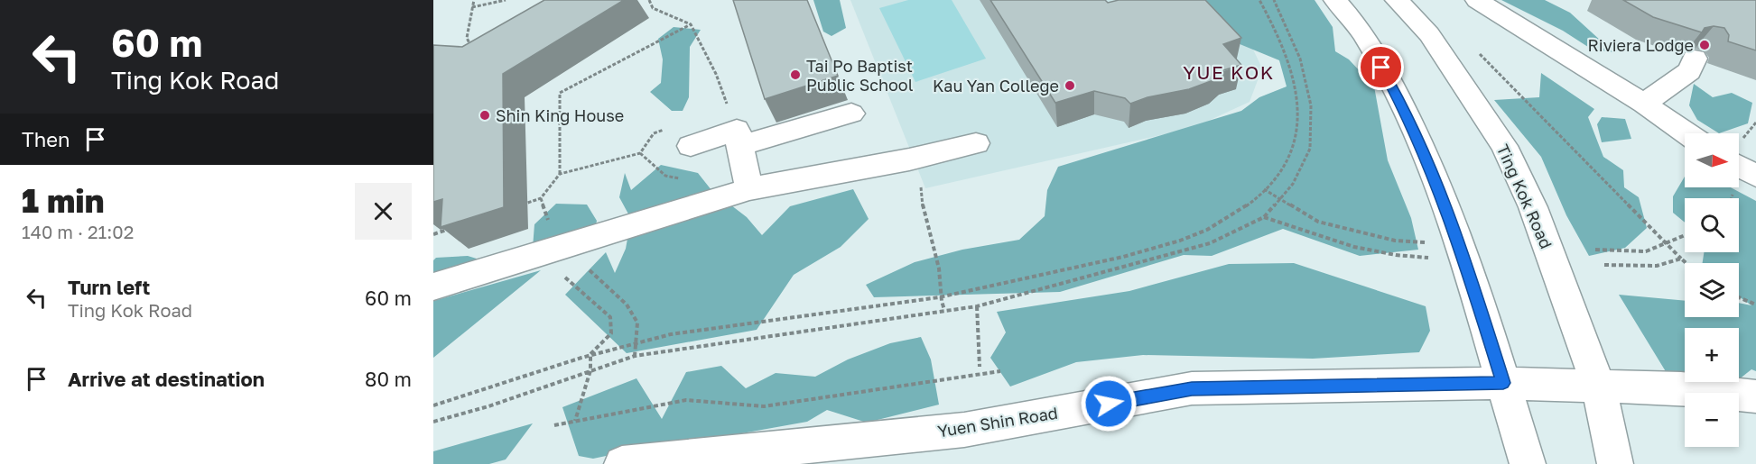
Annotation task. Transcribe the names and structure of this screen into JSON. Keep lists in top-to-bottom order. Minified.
{"streets":{"main road":["Ting Kok Road","Yuen Shin Road"]},"districts":["YUE KOK"],"places":["Riviera Lodge","Tai Po Baptist Public School","Kau Yan College","Shin King House"],"north":"right","page":{"turn":["60 m","Ting Kok Road"],"then":"Then","map_buttons":["+","−"],"heading":["1 min","140 m · 21:02"],"list":[{"name":"Turn left","note":"Ting Kok Road","value":"60 m"},{"name":"Arrive at destination","value":"80 m"}]}}
